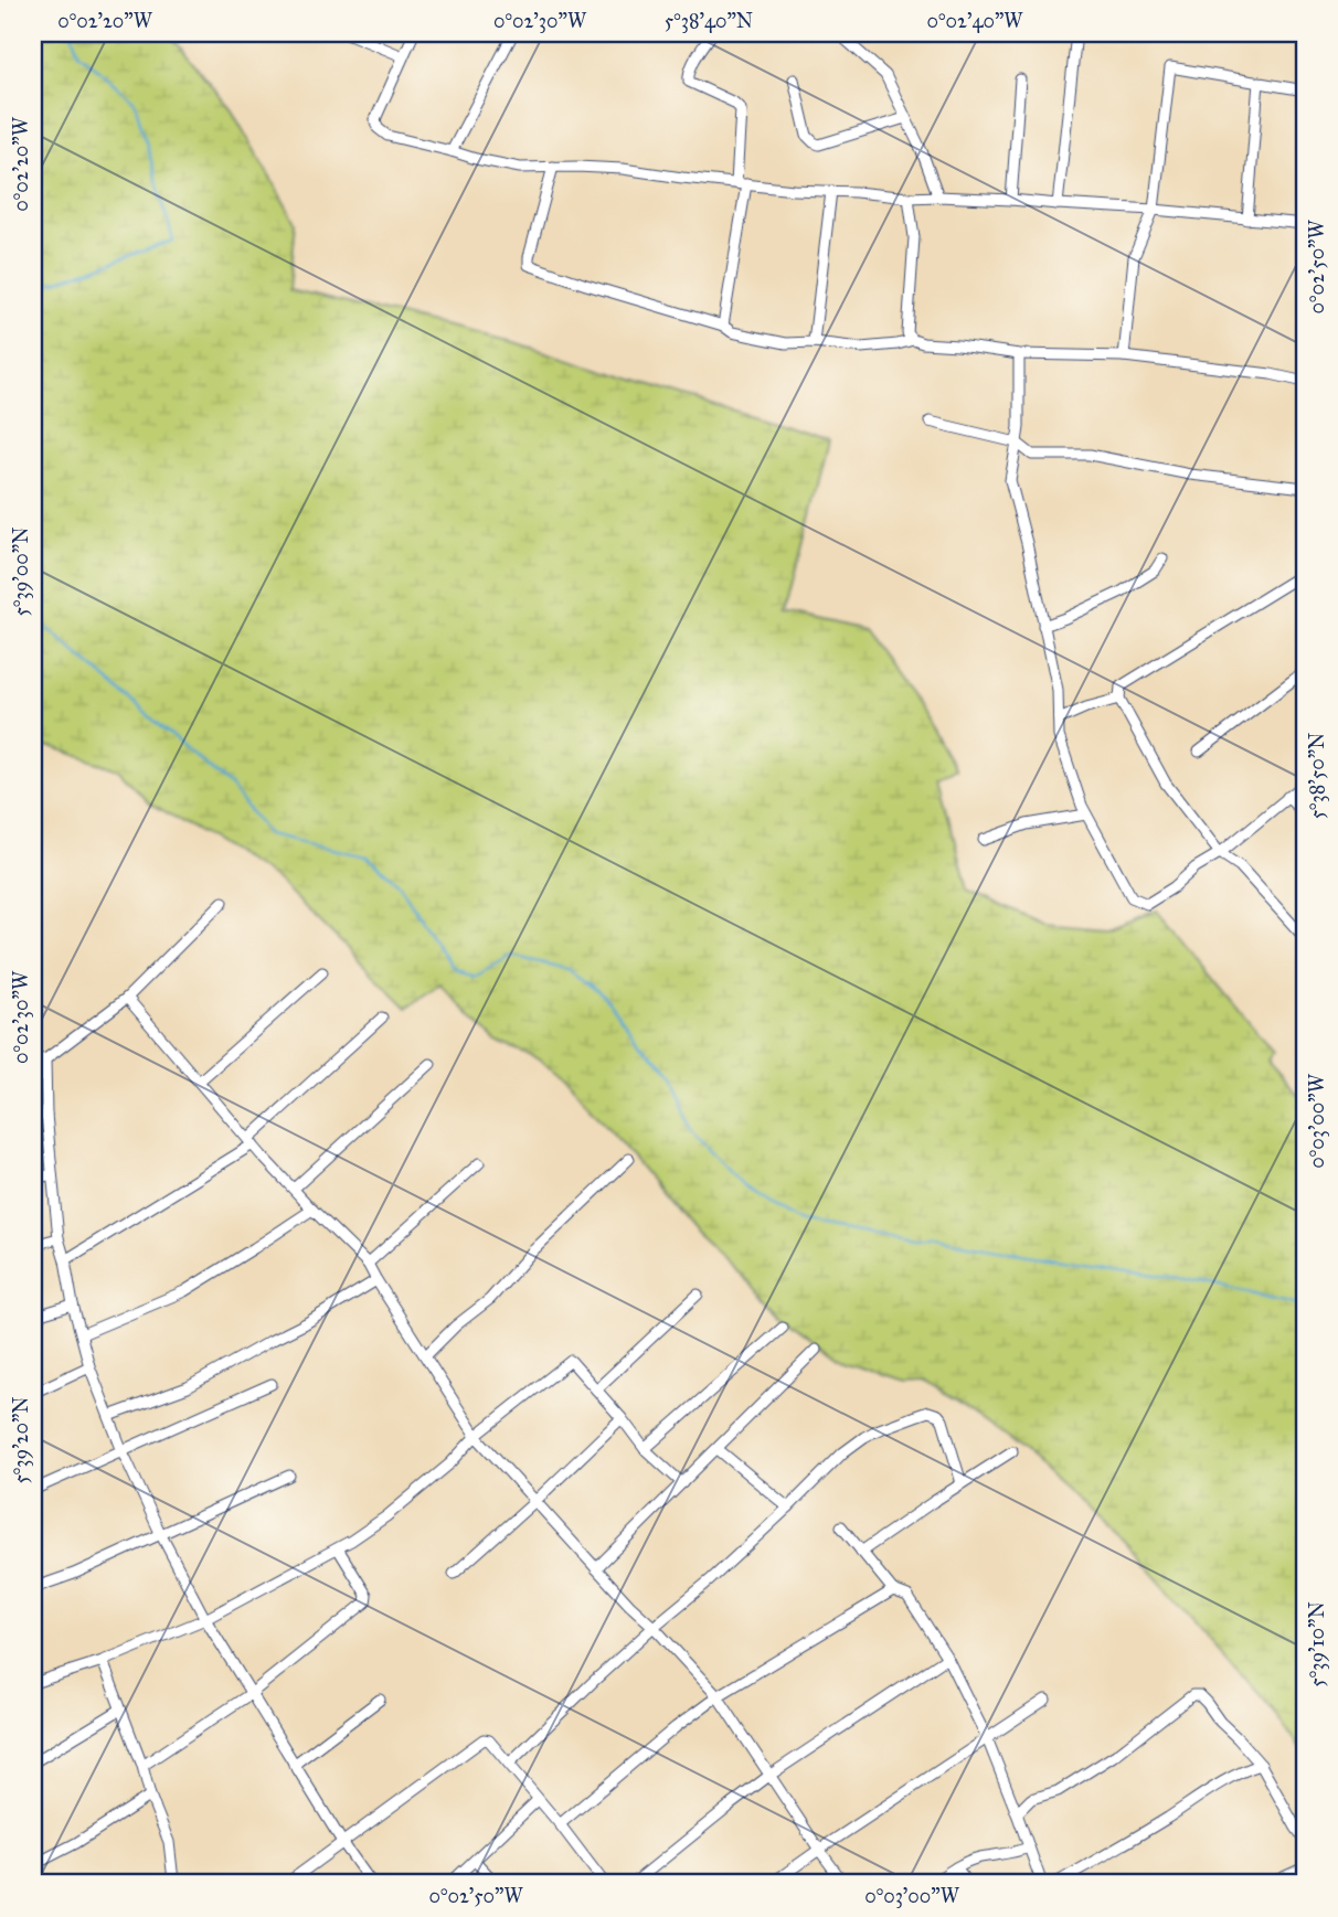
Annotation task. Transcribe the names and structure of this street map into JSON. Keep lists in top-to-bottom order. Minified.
{"coordinates":["0°02'20\"W","0°02'30\"W","5°38'40\"N","0°02'40\"W","0°02'50\"W","5°39'00\"N","5°38'50\"N","0°03'00\"W","5°39'20\"N","5°39'10\"N"]}
